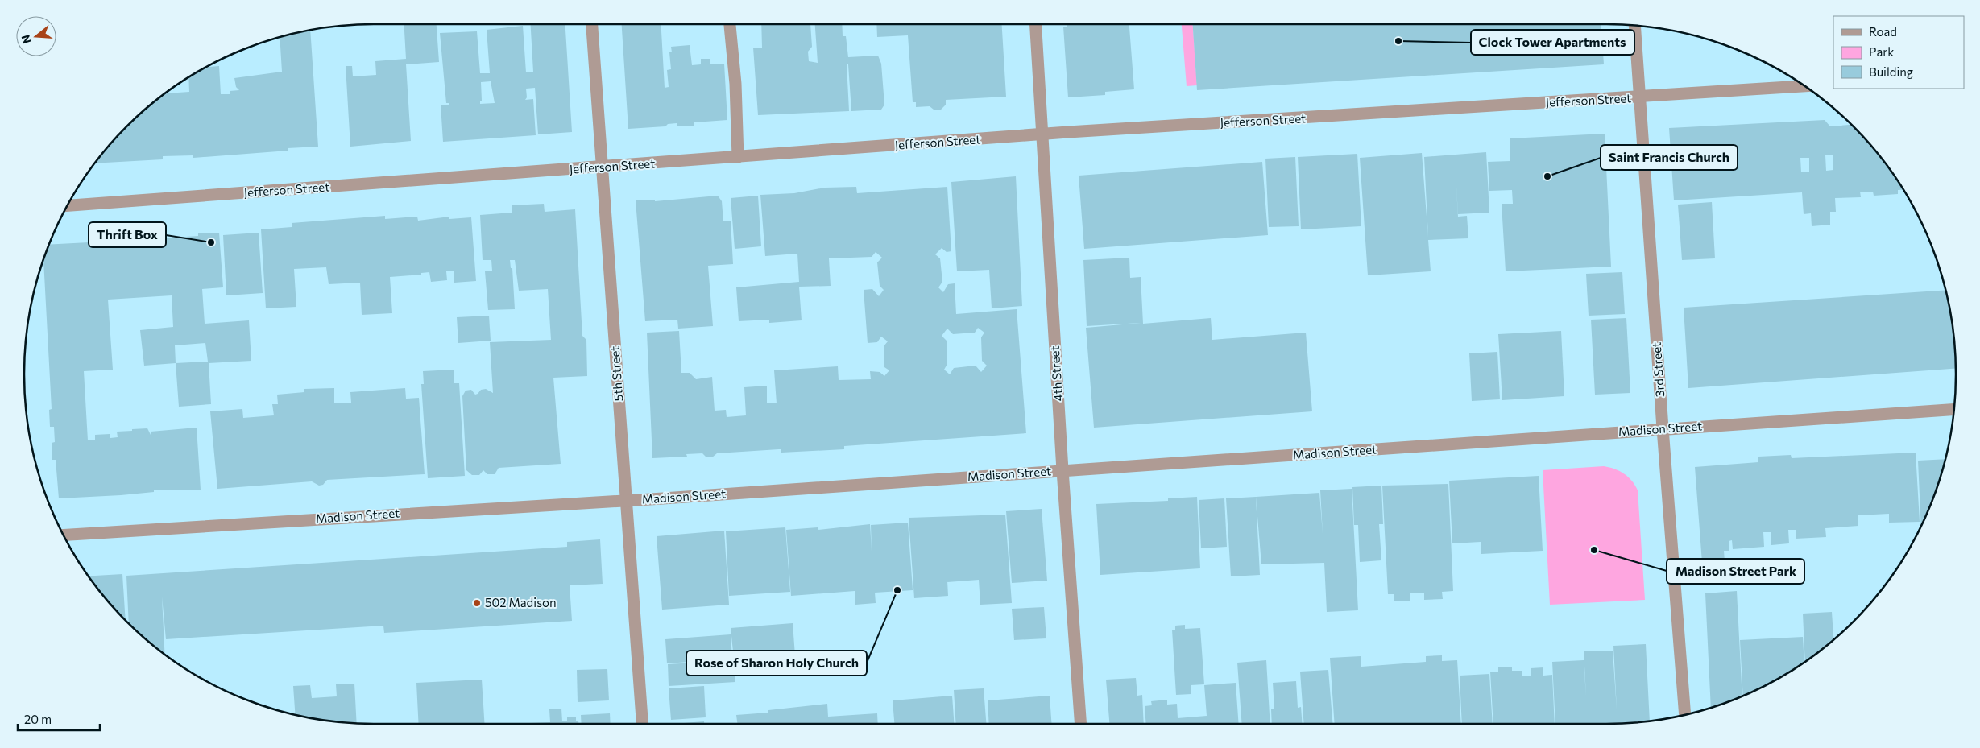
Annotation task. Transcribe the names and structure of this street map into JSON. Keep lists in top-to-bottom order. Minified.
{"streets":{"street":["Jefferson Street","3rd Street","5th Street","4th Street","Madison Street"]},"crossings":[["Jefferson Street","3rd Street"],["Jefferson Street","5th Street"],["Jefferson Street","4th Street"],["3rd Street","Madison Street"],["5th Street","Madison Street"],["4th Street","Madison Street"]],"places":["Clock Tower Apartments","Saint Francis Church","Thrift Box","Madison Street Park","Rose of Sharon Holy Church","502 Madison"],"legend":["Road","Park","Building"],"scale_bar":"20 m","north":"left"}
